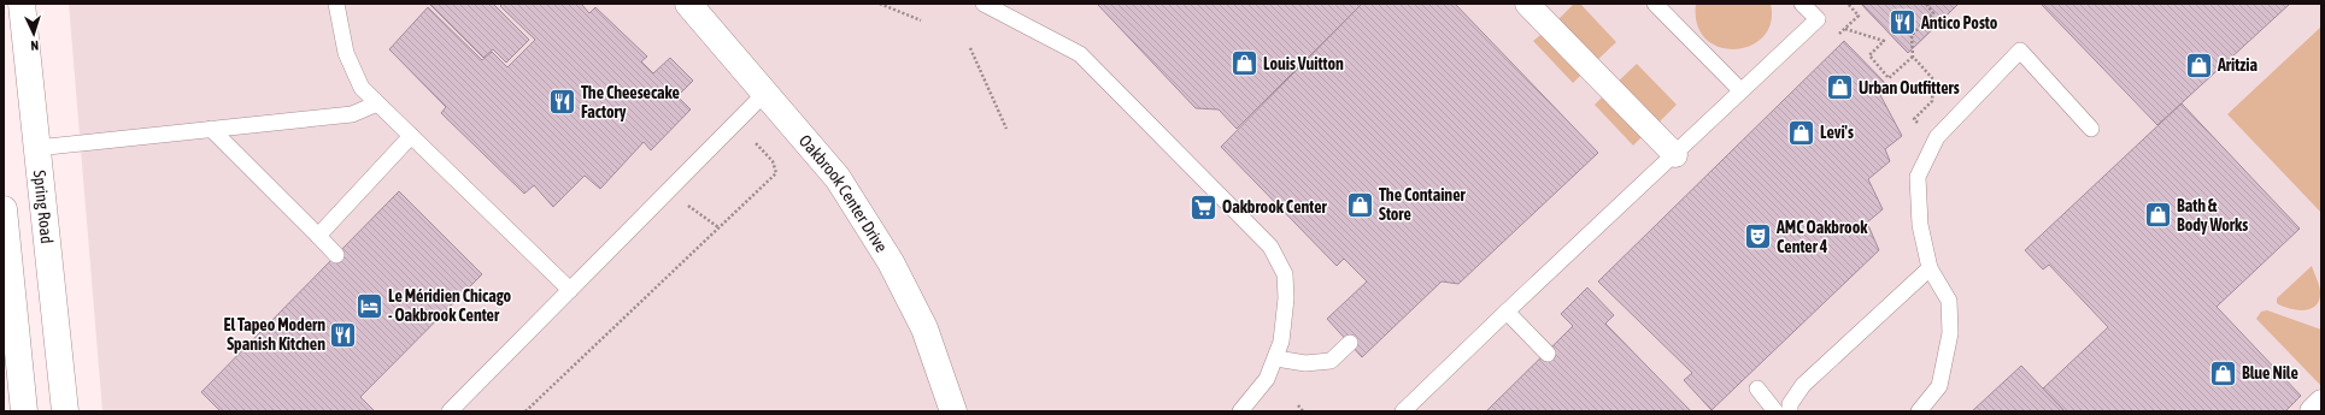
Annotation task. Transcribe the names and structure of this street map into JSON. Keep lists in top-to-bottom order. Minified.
{"streets":{"street":["Oakbrook Center Drive","Spring Road"]},"places":{"restaurant":["Antico Posto","The Cheesecake Factory","El Tapeo Modern Spanish Kitchen"],"shop":["Louis Vuitton","Aritzia","Urban Outfitters","Levi's","The Container Store","Bath & Body Works","Blue Nile"],"supermarket":["Oakbrook Center"],"theatre":["AMC Oakbrook Center 4"],"hotel":["Le Méridien Chicago - Oakbrook Center"]},"north":"bottom"}
